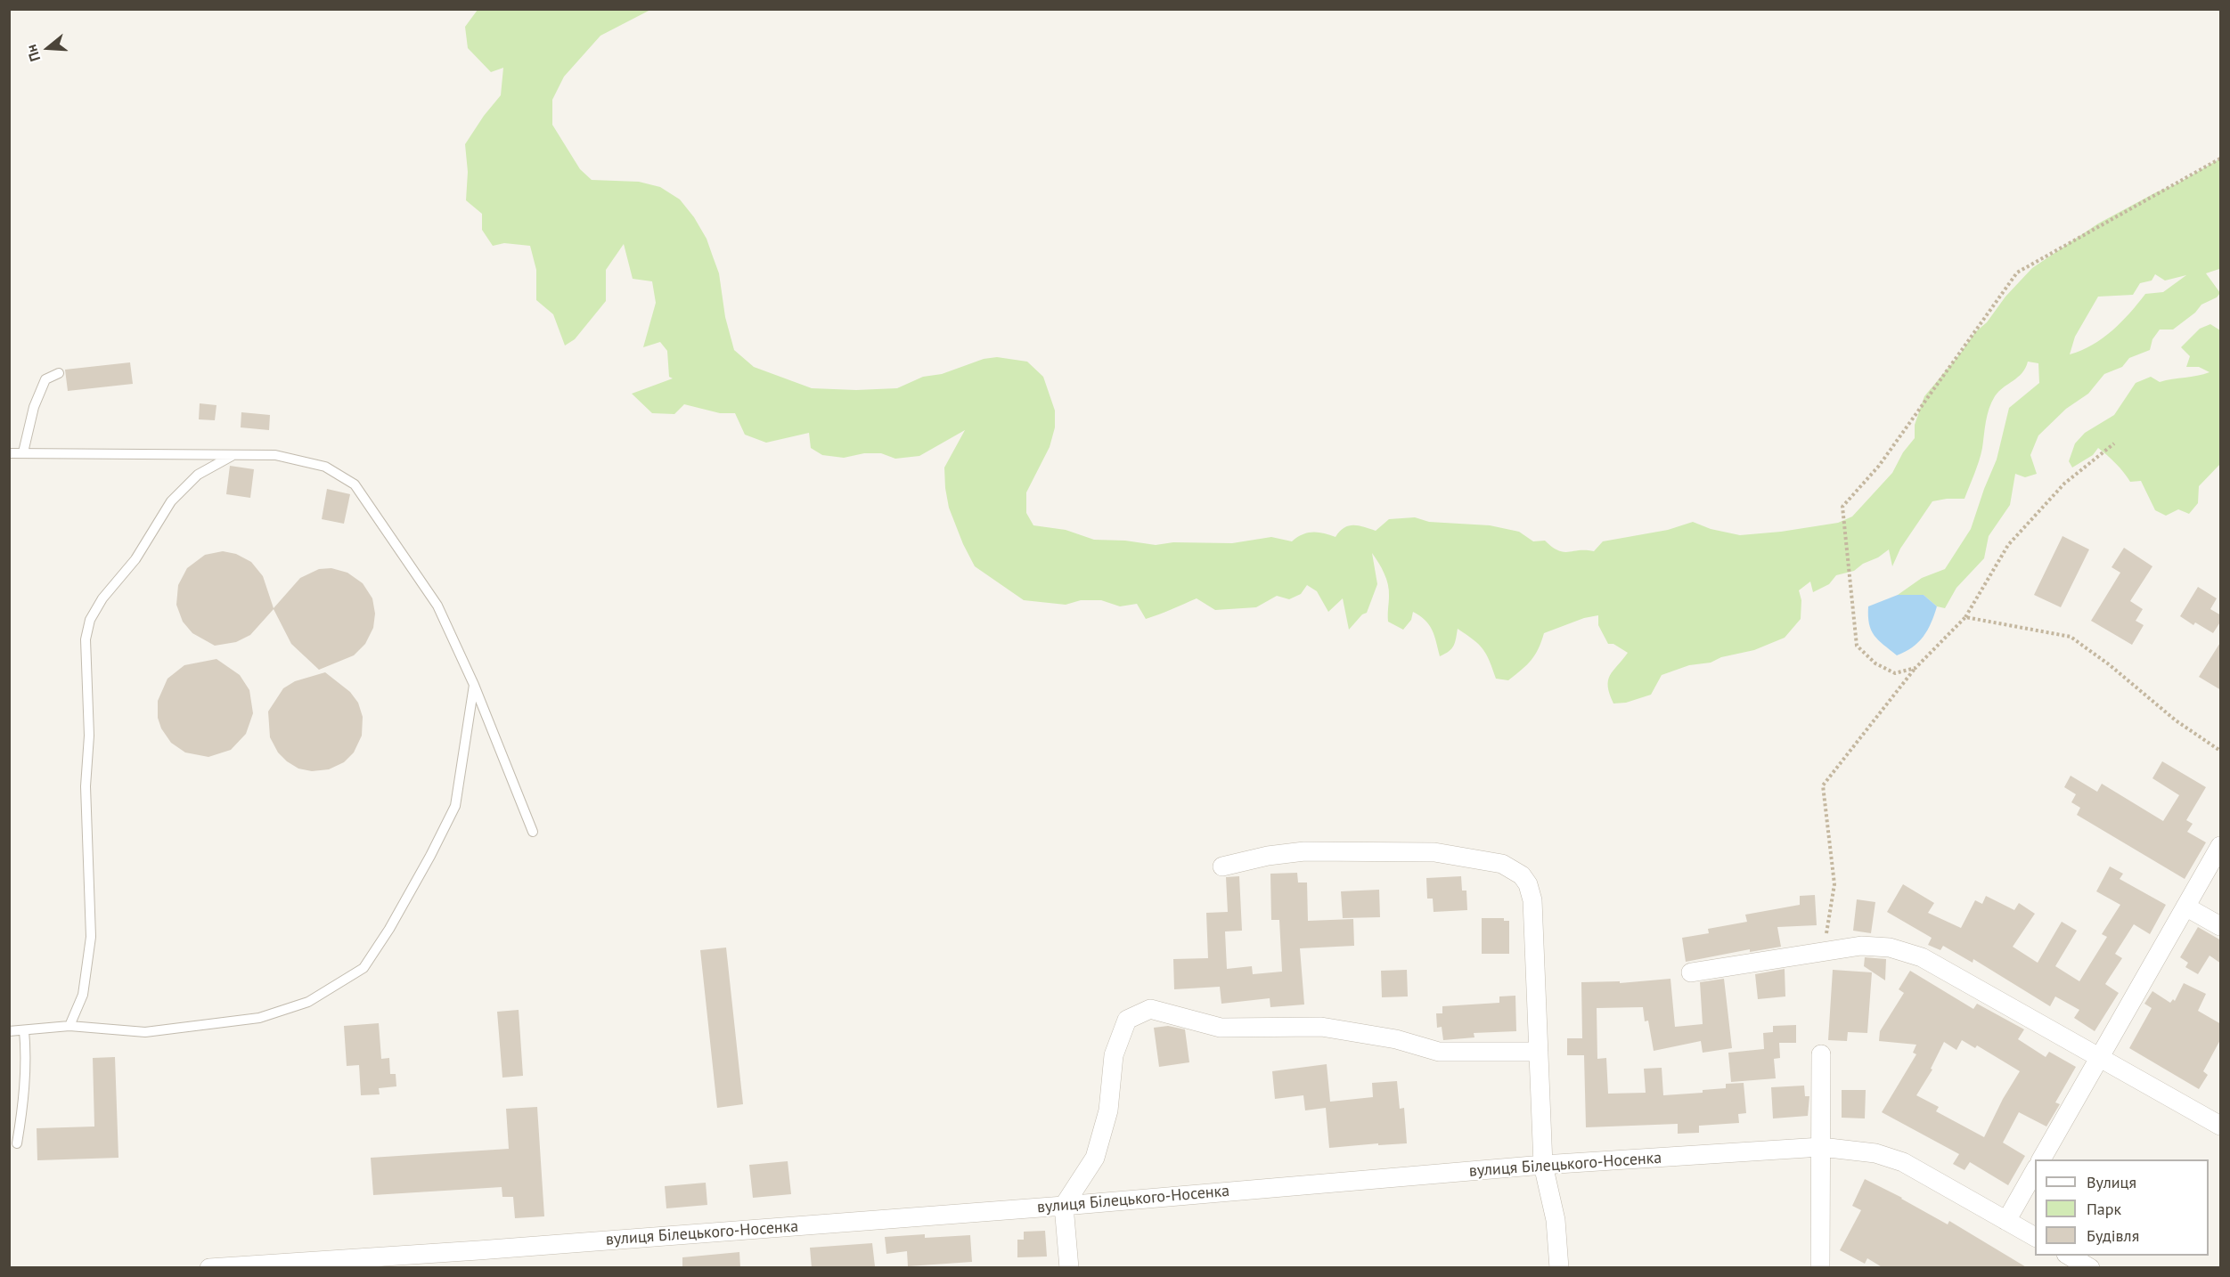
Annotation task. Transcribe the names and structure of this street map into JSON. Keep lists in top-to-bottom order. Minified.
{"streets":{"street":["вулиця Білецького-Носенка"]},"legend":["Вулиця","Парк","Будівля"],"north":"left"}
